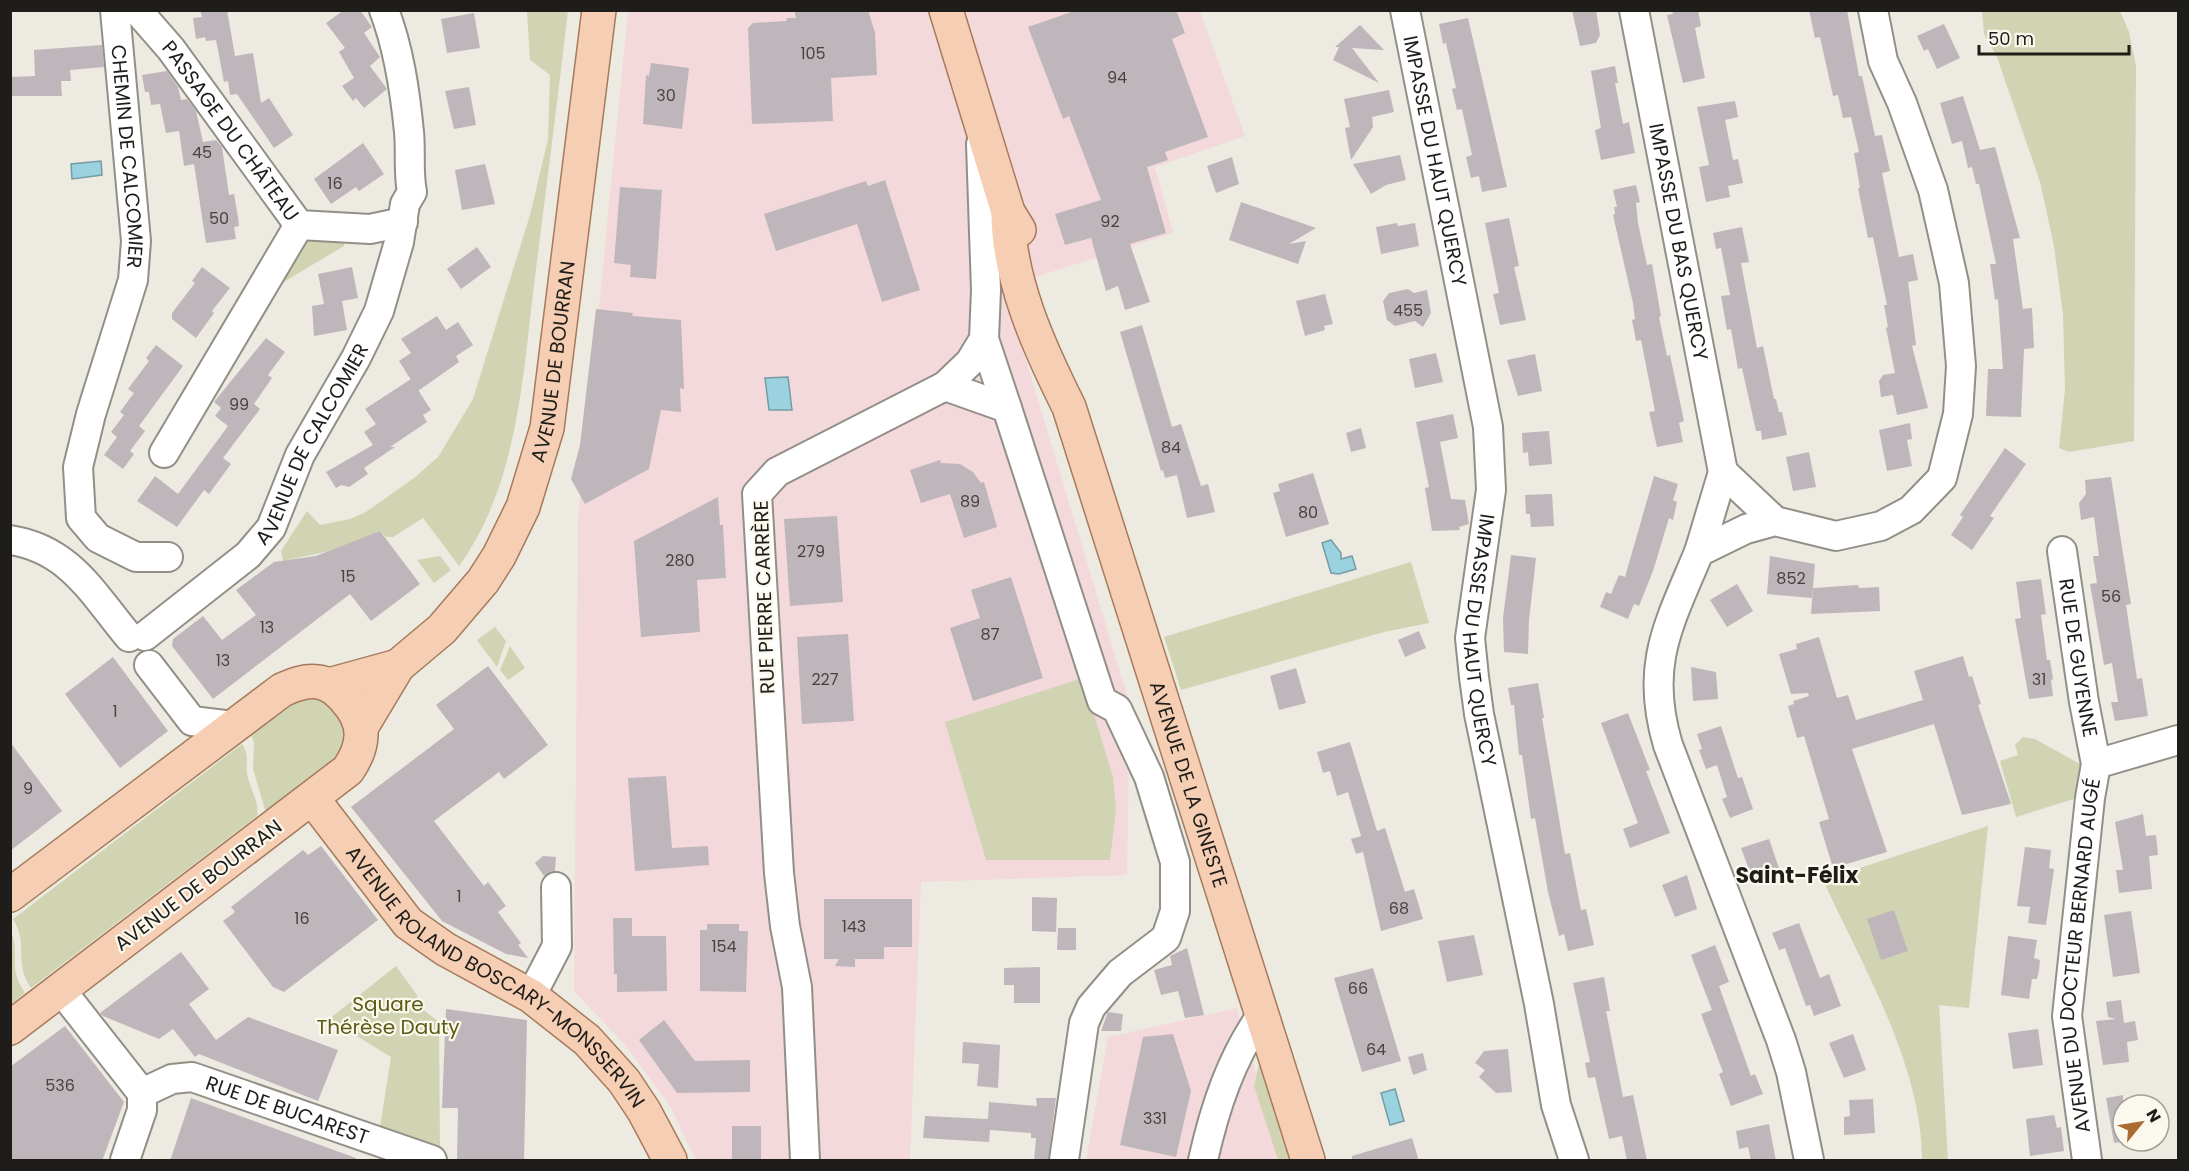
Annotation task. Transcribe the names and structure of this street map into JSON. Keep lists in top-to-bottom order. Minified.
{"streets":{"main road":["AVENUE DE BOURRAN","AVENUE DE LA GINESTE","AVENUE ROLAND BOSCARY-MONSSERVIN"],"street":["PASSAGE DU CHÂTEAU","CHEMIN DE CALCOMIER","IMPASSE DU HAUT QUERCY","IMPASSE DU BAS QUERCY","AVENUE DE CALCOMIER","RUE PIERRE CARRÈRE","RUE DE GUYENNE","AVENUE DU DOCTEUR BERNARD AUGÉ","RUE DE BUCAREST"]},"crossings":[["PASSAGE DU CHÂTEAU","AVENUE DE CALCOMIER"],["AVENUE DE BOURRAN","AVENUE ROLAND BOSCARY-MONSSERVIN"],["RUE DE GUYENNE","AVENUE DU DOCTEUR BERNARD AUGÉ"]],"districts":["Saint-Félix"],"parks":["Square Thérèse Dauty"],"house_numbers":["105","94","30","45","16","50","92","455","99","84","89","80","279","280","15","852","56","13","87","13","227","31","1","9","1","68","16","143","154","66","64","536","331"],"scale_bar":"50 m","north":"top right"}
